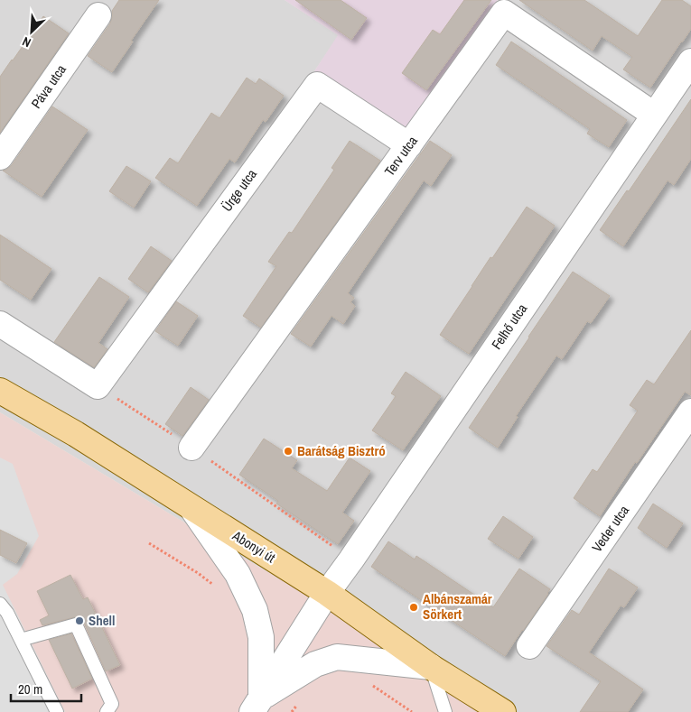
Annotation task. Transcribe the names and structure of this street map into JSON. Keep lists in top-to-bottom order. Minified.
{"streets":{"main road":["Abonyi út"],"street":["Páva utca","Terv utca","Ürge utca","Felhő utca","Veder utca"]},"crossings":[["Terv utca","Ürge utca"],["Terv utca","Felhő utca"],["Felhő utca","Abonyi út"]],"places":["Barátság Bisztró","Albánszamár Sörkert","Shell"],"scale_bar":"20 m","north":"bottom left"}
